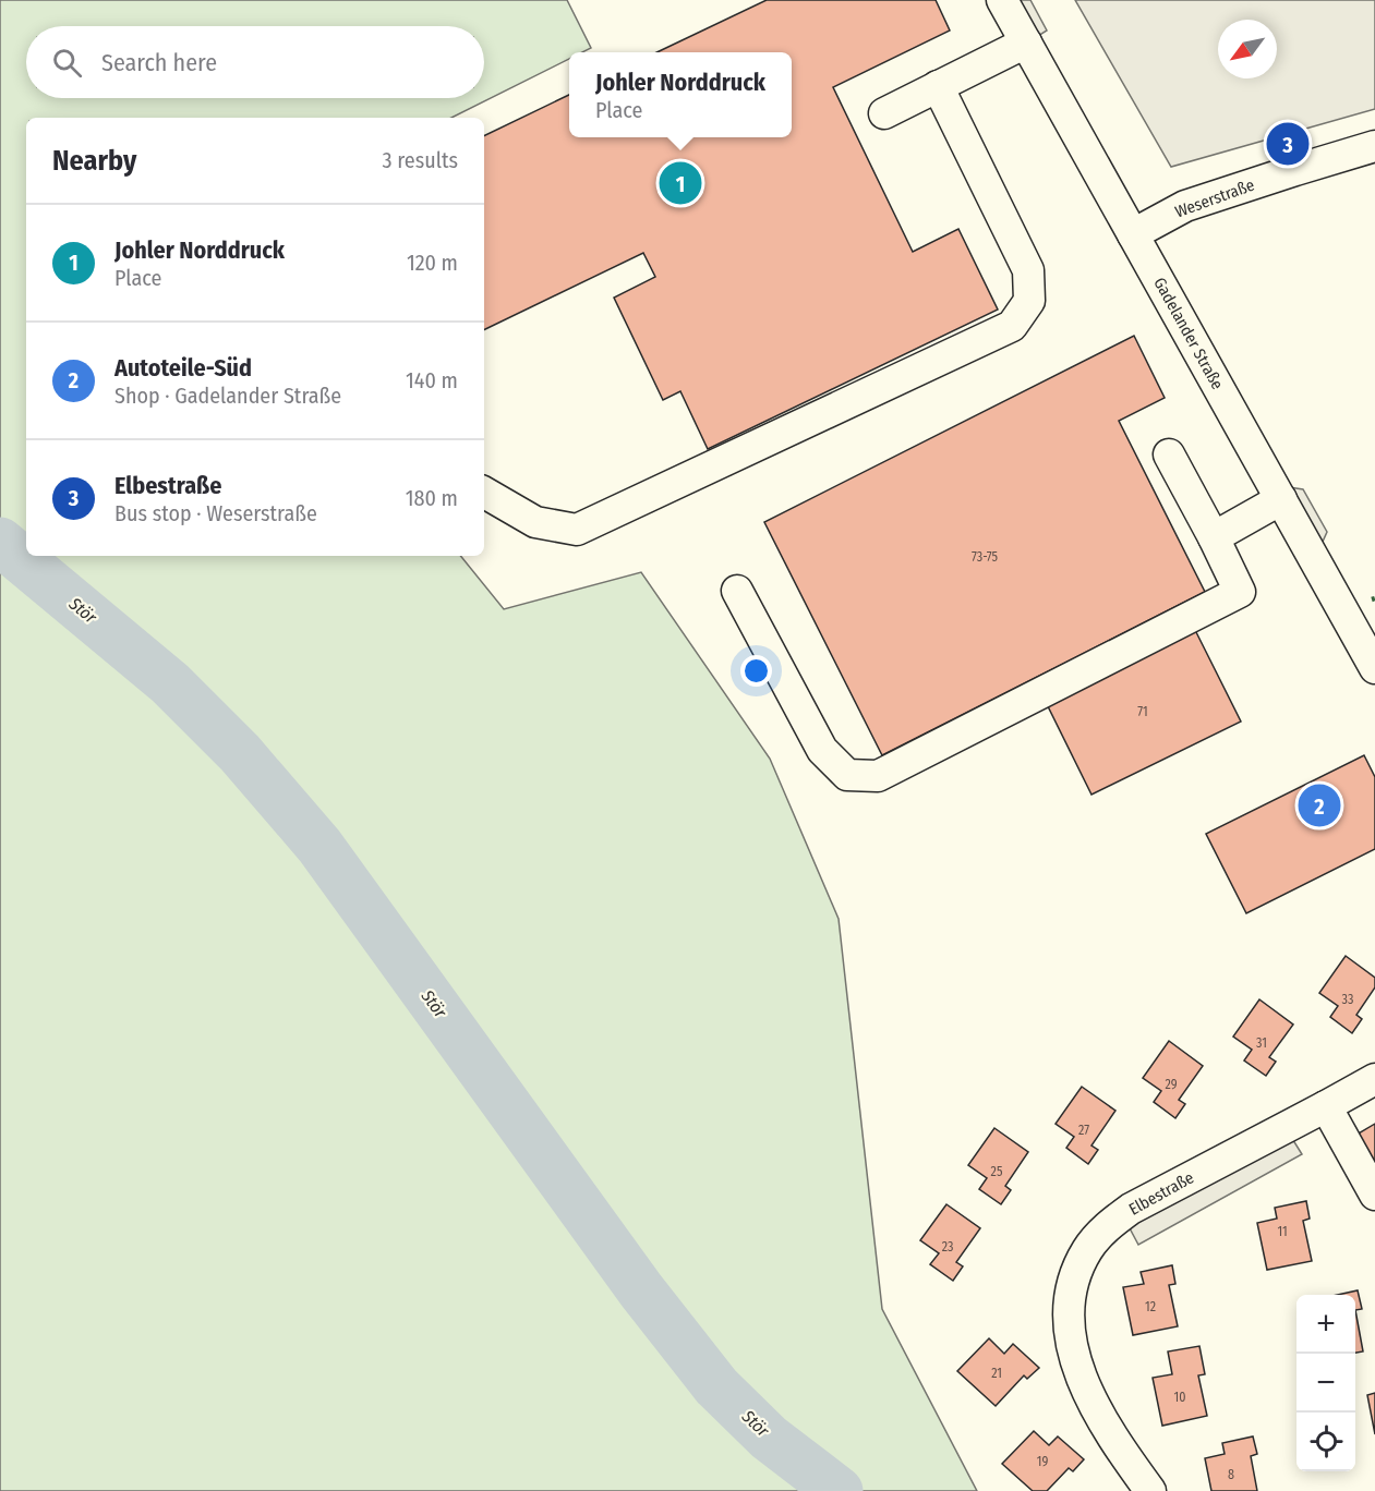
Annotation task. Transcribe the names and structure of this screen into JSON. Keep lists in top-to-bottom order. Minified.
{"streets":{"street":["Weserstraße","Gadelander Straße","Elbestraße"]},"crossings":[["Weserstraße","Gadelander Straße"]],"water":["Stör"],"house_numbers":["73-75","71","33","31","29","27","25","11","23","12","21","10","19","8"],"north":"bottom left","page":{"search":"Search here","popup":["Johler Norddruck","Place"],"heading":["Nearby","3 results"],"pins":["3","1","2"],"list":[{"mark":"1","name":"Johler Norddruck","note":"Place","value":"120 m"},{"mark":"2","name":"Autoteile-Süd","note":"Shop · Gadelander Straße","value":"140 m"},{"mark":"3","name":"Elbestraße","note":"Bus stop · Weserstraße","value":"180 m"}],"map_buttons":["+","−"]}}
